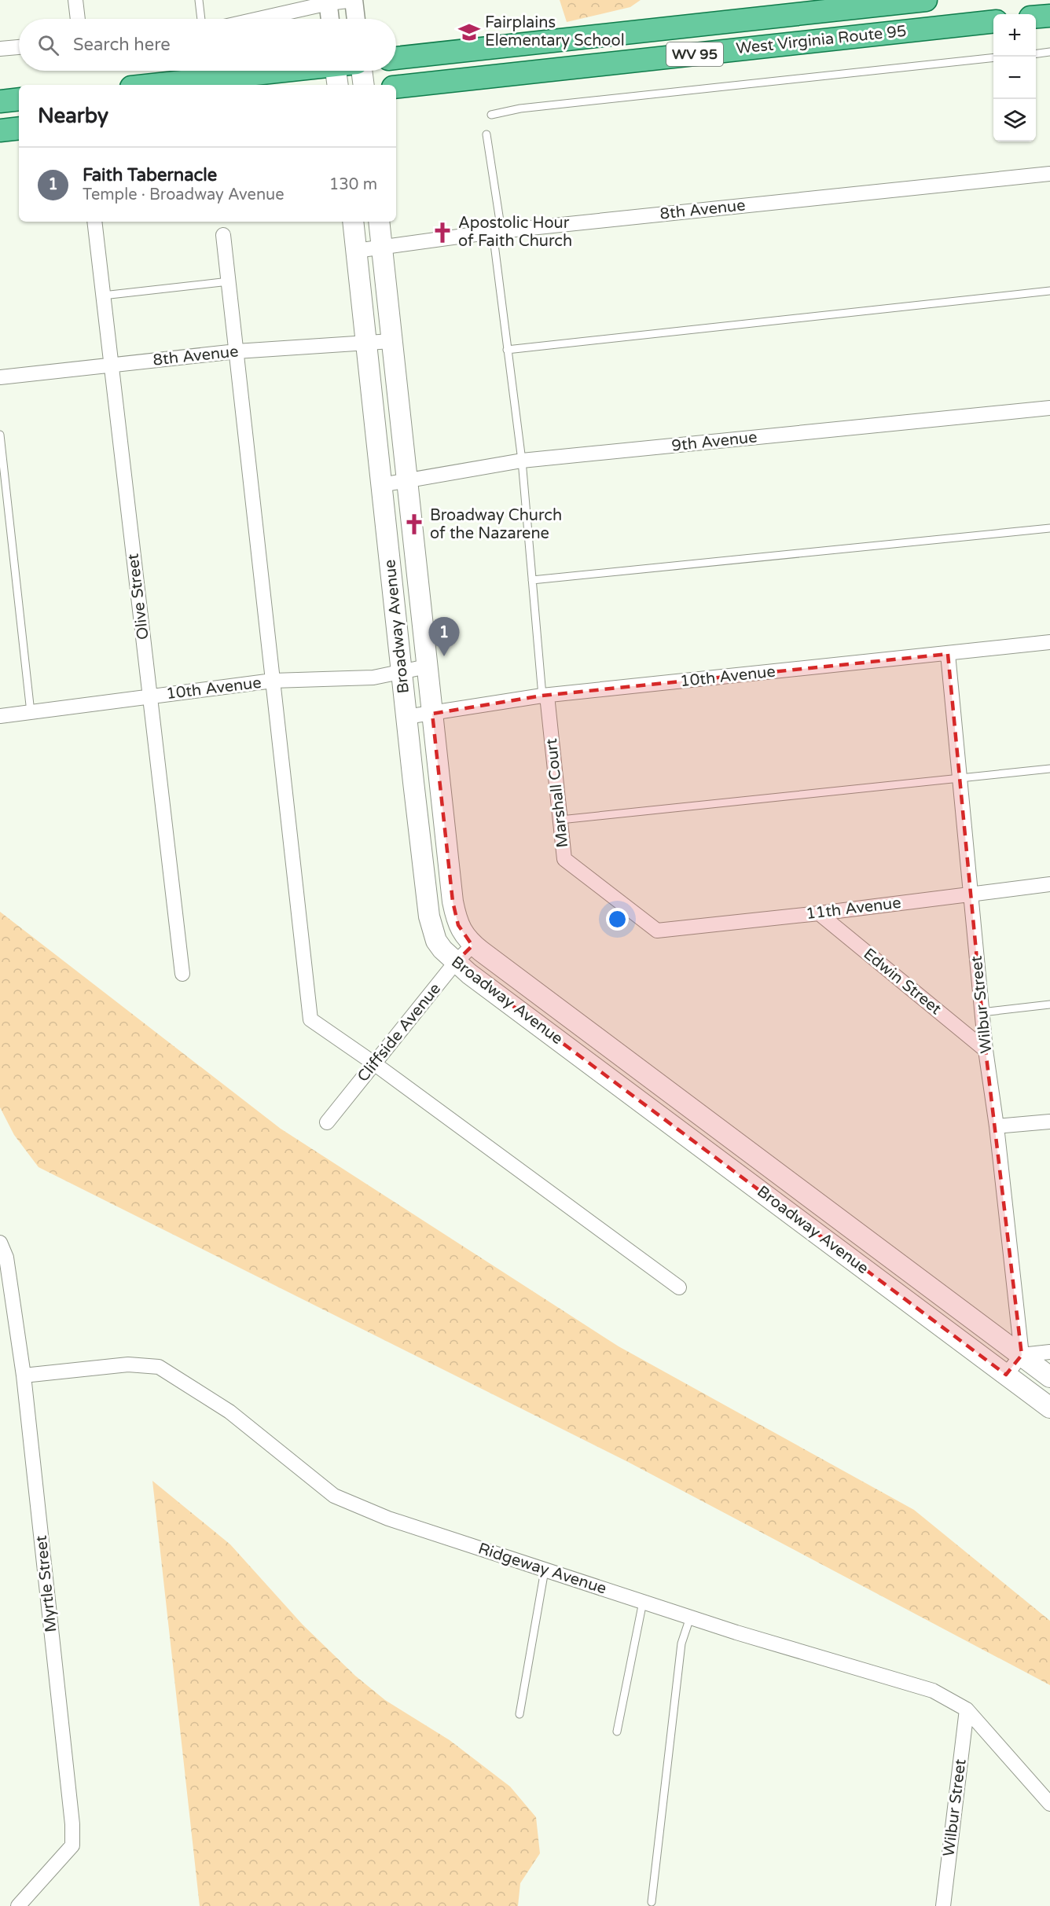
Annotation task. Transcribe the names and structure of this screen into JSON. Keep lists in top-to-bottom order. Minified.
{"streets":{"main road":["West Virginia Route 95","WV 95","Broadway Avenue"],"street":["8th Avenue","9th Avenue","Olive Street","10th Avenue","Marshall Court","11th Avenue","Edwin Street","Wilbur Street","Cliffside Avenue","Ridgeway Avenue","Myrtle Street"]},"crossings":[["8th Avenue","Olive Street"],["8th Avenue","Broadway Avenue"],["9th Avenue","Broadway Avenue"],["Olive Street","10th Avenue"],["Broadway Avenue","10th Avenue"],["Broadway Avenue","Wilbur Street"],["Broadway Avenue","Cliffside Avenue"],["10th Avenue","Marshall Court"],["10th Avenue","Wilbur Street"],["Marshall Court","11th Avenue"],["11th Avenue","Edwin Street"],["11th Avenue","Wilbur Street"],["Edwin Street","Wilbur Street"],["Wilbur Street","Ridgeway Avenue"],["Ridgeway Avenue","Myrtle Street"]],"places":{"school or university":["Fairplains Elementary School"],"church":["Apostolic Hour of Faith Church","Broadway Church of the Nazarene"]},"page":{"map_buttons":["+","−"],"search":"Search here","heading":"Nearby","list":[{"mark":"1","name":"Faith Tabernacle","note":"Temple · Broadway Avenue","value":"130 m"}],"pins":"1"}}
